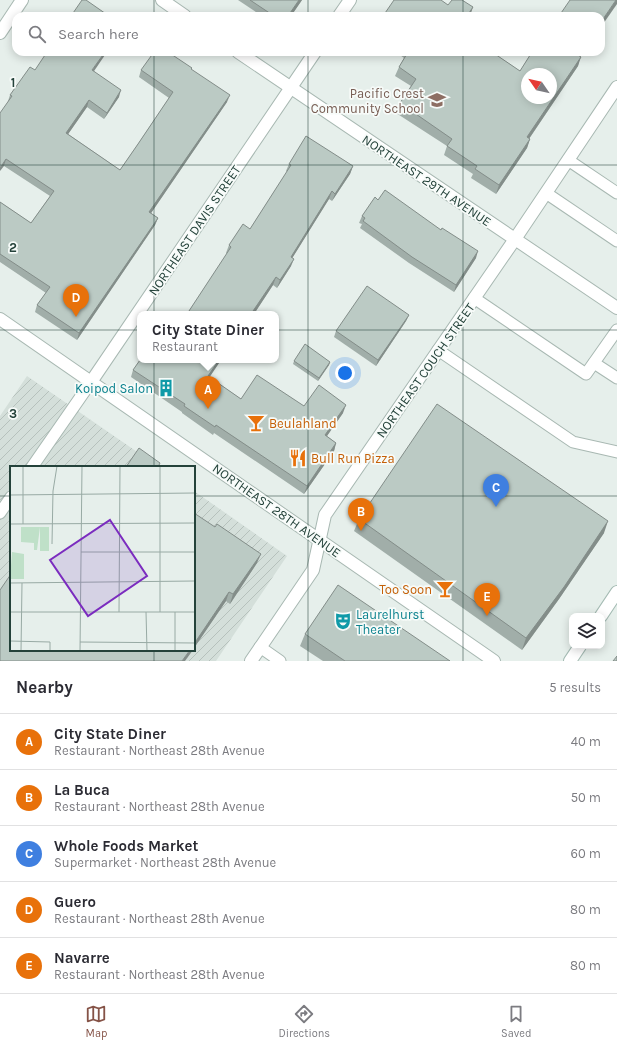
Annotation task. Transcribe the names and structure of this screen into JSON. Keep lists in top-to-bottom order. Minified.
{"streets":{"street":["NORTHEAST 29TH AVENUE","NORTHEAST DAVIS STREET","NORTHEAST COUCH STREET","NORTHEAST 28TH AVENUE"]},"crossings":[["NORTHEAST 29TH AVENUE","NORTHEAST DAVIS STREET"],["NORTHEAST 29TH AVENUE","NORTHEAST COUCH STREET"],["NORTHEAST DAVIS STREET","NORTHEAST 28TH AVENUE"],["NORTHEAST COUCH STREET","NORTHEAST 28TH AVENUE"]],"places":{"school or university":["Pacific Crest Community School"],"building":["Koipod Salon"],"bar":["Beulahland","Too Soon"],"restaurant":["Bull Run Pizza"],"theatre":["Laurelhurst Theater"]},"north":"top left","page":{"search":"Search here","pins":["D","A","C","B","E"],"popup":["City State Diner","Restaurant"],"heading":["Nearby","5 results"],"list":[{"mark":"A","name":"City State Diner","note":"Restaurant · Northeast 28th Avenue","value":"40 m"},{"mark":"B","name":"La Buca","note":"Restaurant · Northeast 28th Avenue","value":"50 m"},{"mark":"C","name":"Whole Foods Market","note":"Supermarket · Northeast 28th Avenue","value":"60 m"},{"mark":"D","name":"Guero","note":"Restaurant · Northeast 28th Avenue","value":"80 m"},{"mark":"E","name":"Navarre","note":"Restaurant · Northeast 28th Avenue","value":"80 m"}],"nav":["Map","Directions","Saved"]},"grid":{"rows":["1","2","3"]}}
